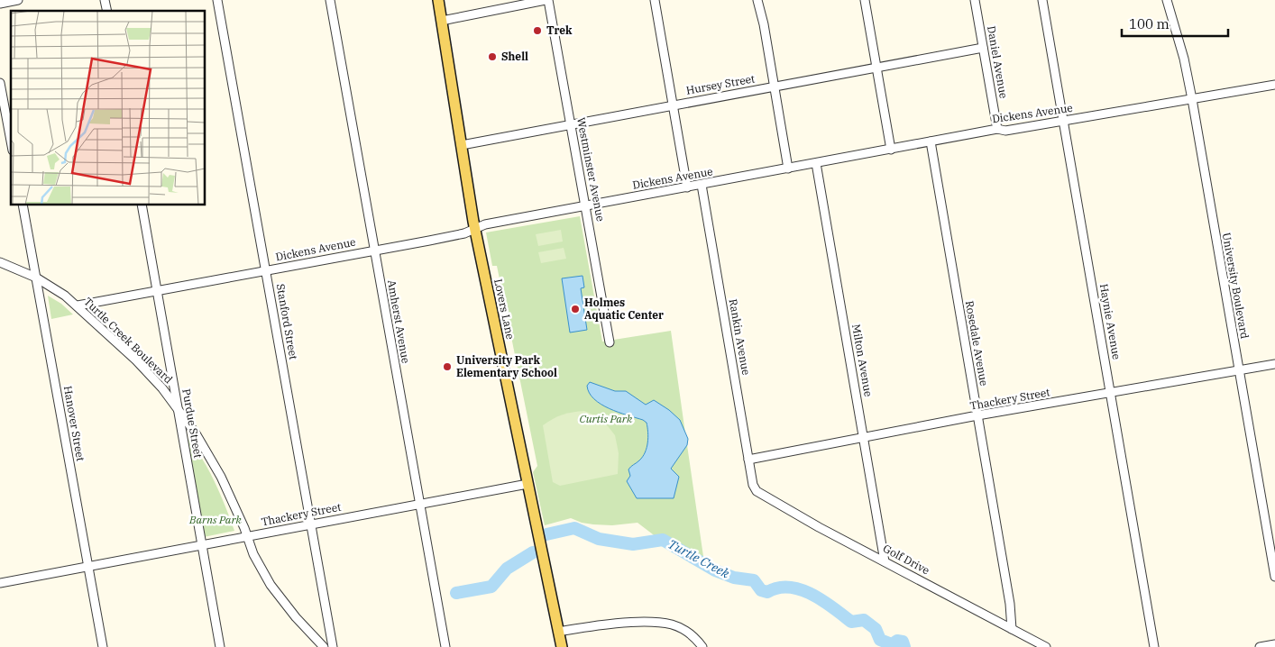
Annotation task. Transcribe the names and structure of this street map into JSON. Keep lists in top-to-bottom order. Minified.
{"streets":{"main road":["Lovers Lane"],"street":["Daniel Avenue","Hursey Street","Dickens Avenue","Westminster Avenue","University Boulevard","Stanford Street","Amherst Avenue","Haynie Avenue","Rankin Avenue","Turtle Creek Boulevard","Rosedale Avenue","Milton Avenue","Thackery Street","Hanover Street","Purdue Street","Golf Drive"]},"crossings":[["Daniel Avenue","Hursey Street"],["Daniel Avenue","Dickens Avenue"],["Hursey Street","Westminster Avenue"],["Hursey Street","Lovers Lane"],["Dickens Avenue","Westminster Avenue"],["Dickens Avenue","University Boulevard"],["Dickens Avenue","Lovers Lane"],["Dickens Avenue","Stanford Street"],["Dickens Avenue","Amherst Avenue"],["Dickens Avenue","Haynie Avenue"],["Dickens Avenue","Rankin Avenue"],["Dickens Avenue","Turtle Creek Boulevard"],["Dickens Avenue","Rosedale Avenue"],["Dickens Avenue","Milton Avenue"],["Dickens Avenue","Purdue Street"],["University Boulevard","Thackery Street"],["Lovers Lane","Thackery Street"],["Stanford Street","Thackery Street"],["Amherst Avenue","Thackery Street"],["Haynie Avenue","Thackery Street"],["Rankin Avenue","Thackery Street"],["Rankin Avenue","Golf Drive"],["Turtle Creek Boulevard","Thackery Street"],["Turtle Creek Boulevard","Hanover Street"],["Turtle Creek Boulevard","Purdue Street"],["Rosedale Avenue","Thackery Street"],["Rosedale Avenue","Golf Drive"],["Milton Avenue","Thackery Street"],["Milton Avenue","Golf Drive"],["Thackery Street","Hanover Street"],["Thackery Street","Purdue Street"]],"water":["Turtle Creek"],"parks":["Curtis Park","Barns Park"],"places":["Trek","Shell","Holmes Aquatic Center","University Park Elementary School"],"scale_bar":"100 m"}
